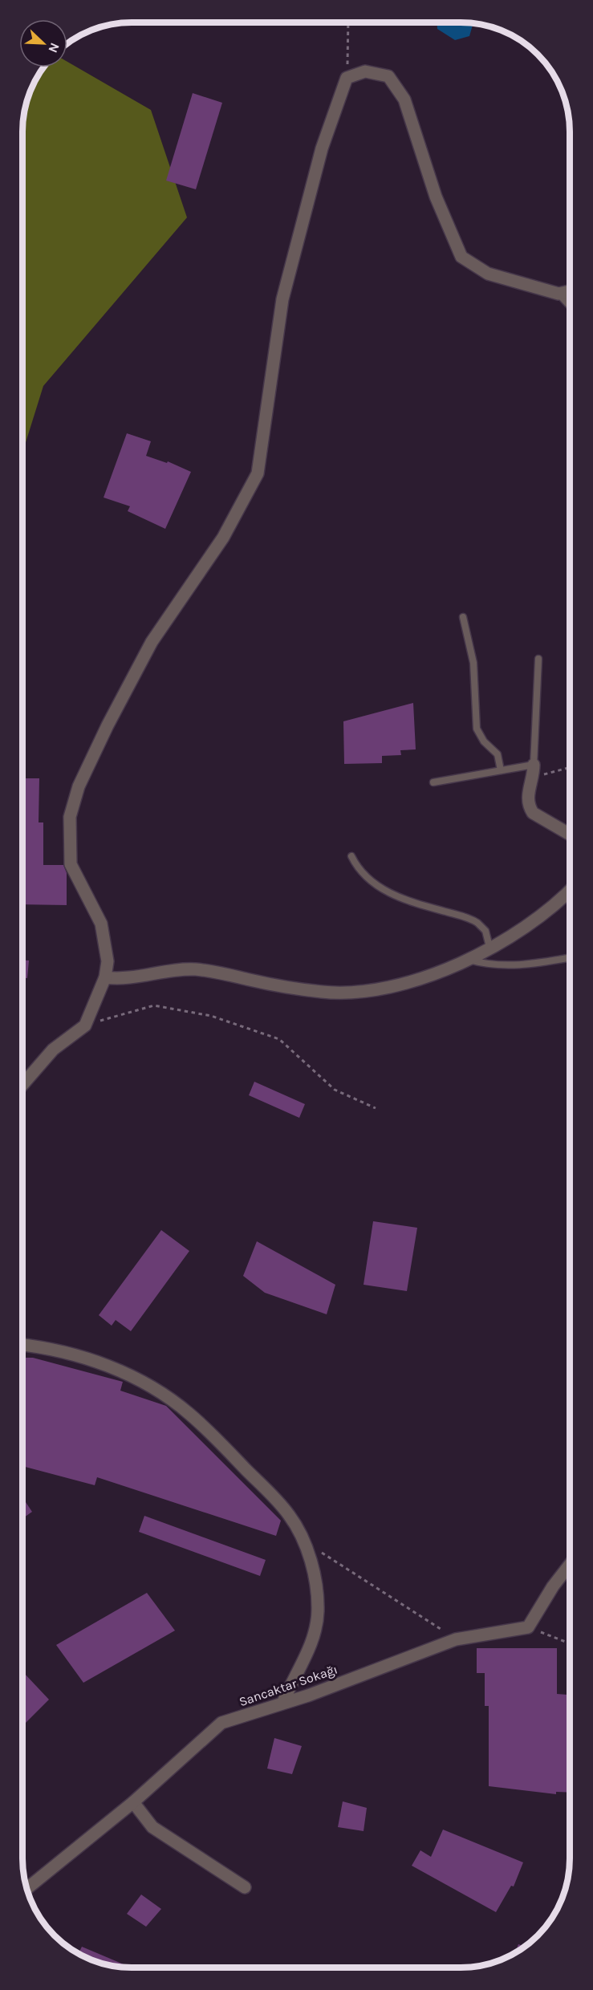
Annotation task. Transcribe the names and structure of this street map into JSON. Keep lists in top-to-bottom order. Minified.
{"streets":{"street":["Sancaktar Sokağı"]},"north":"bottom right"}
